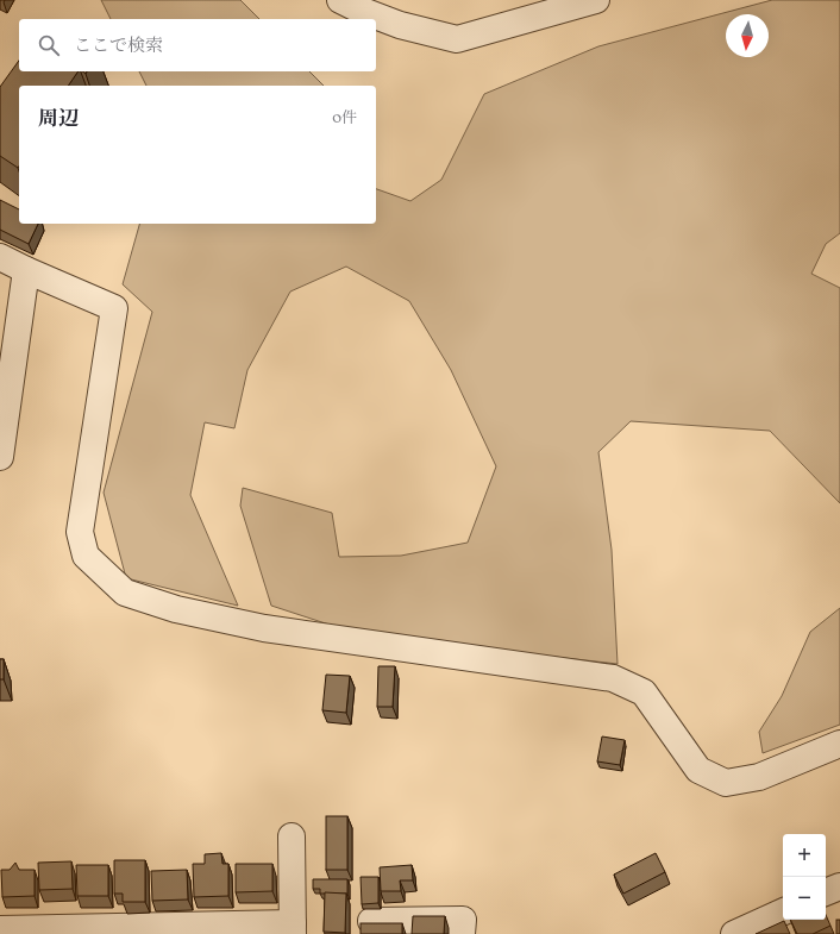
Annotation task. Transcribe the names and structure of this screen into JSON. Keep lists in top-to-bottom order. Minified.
{"north":"bottom","page":{"search":"ここで検索","heading":["周辺","0件"],"map_buttons":["+","−"]}}
